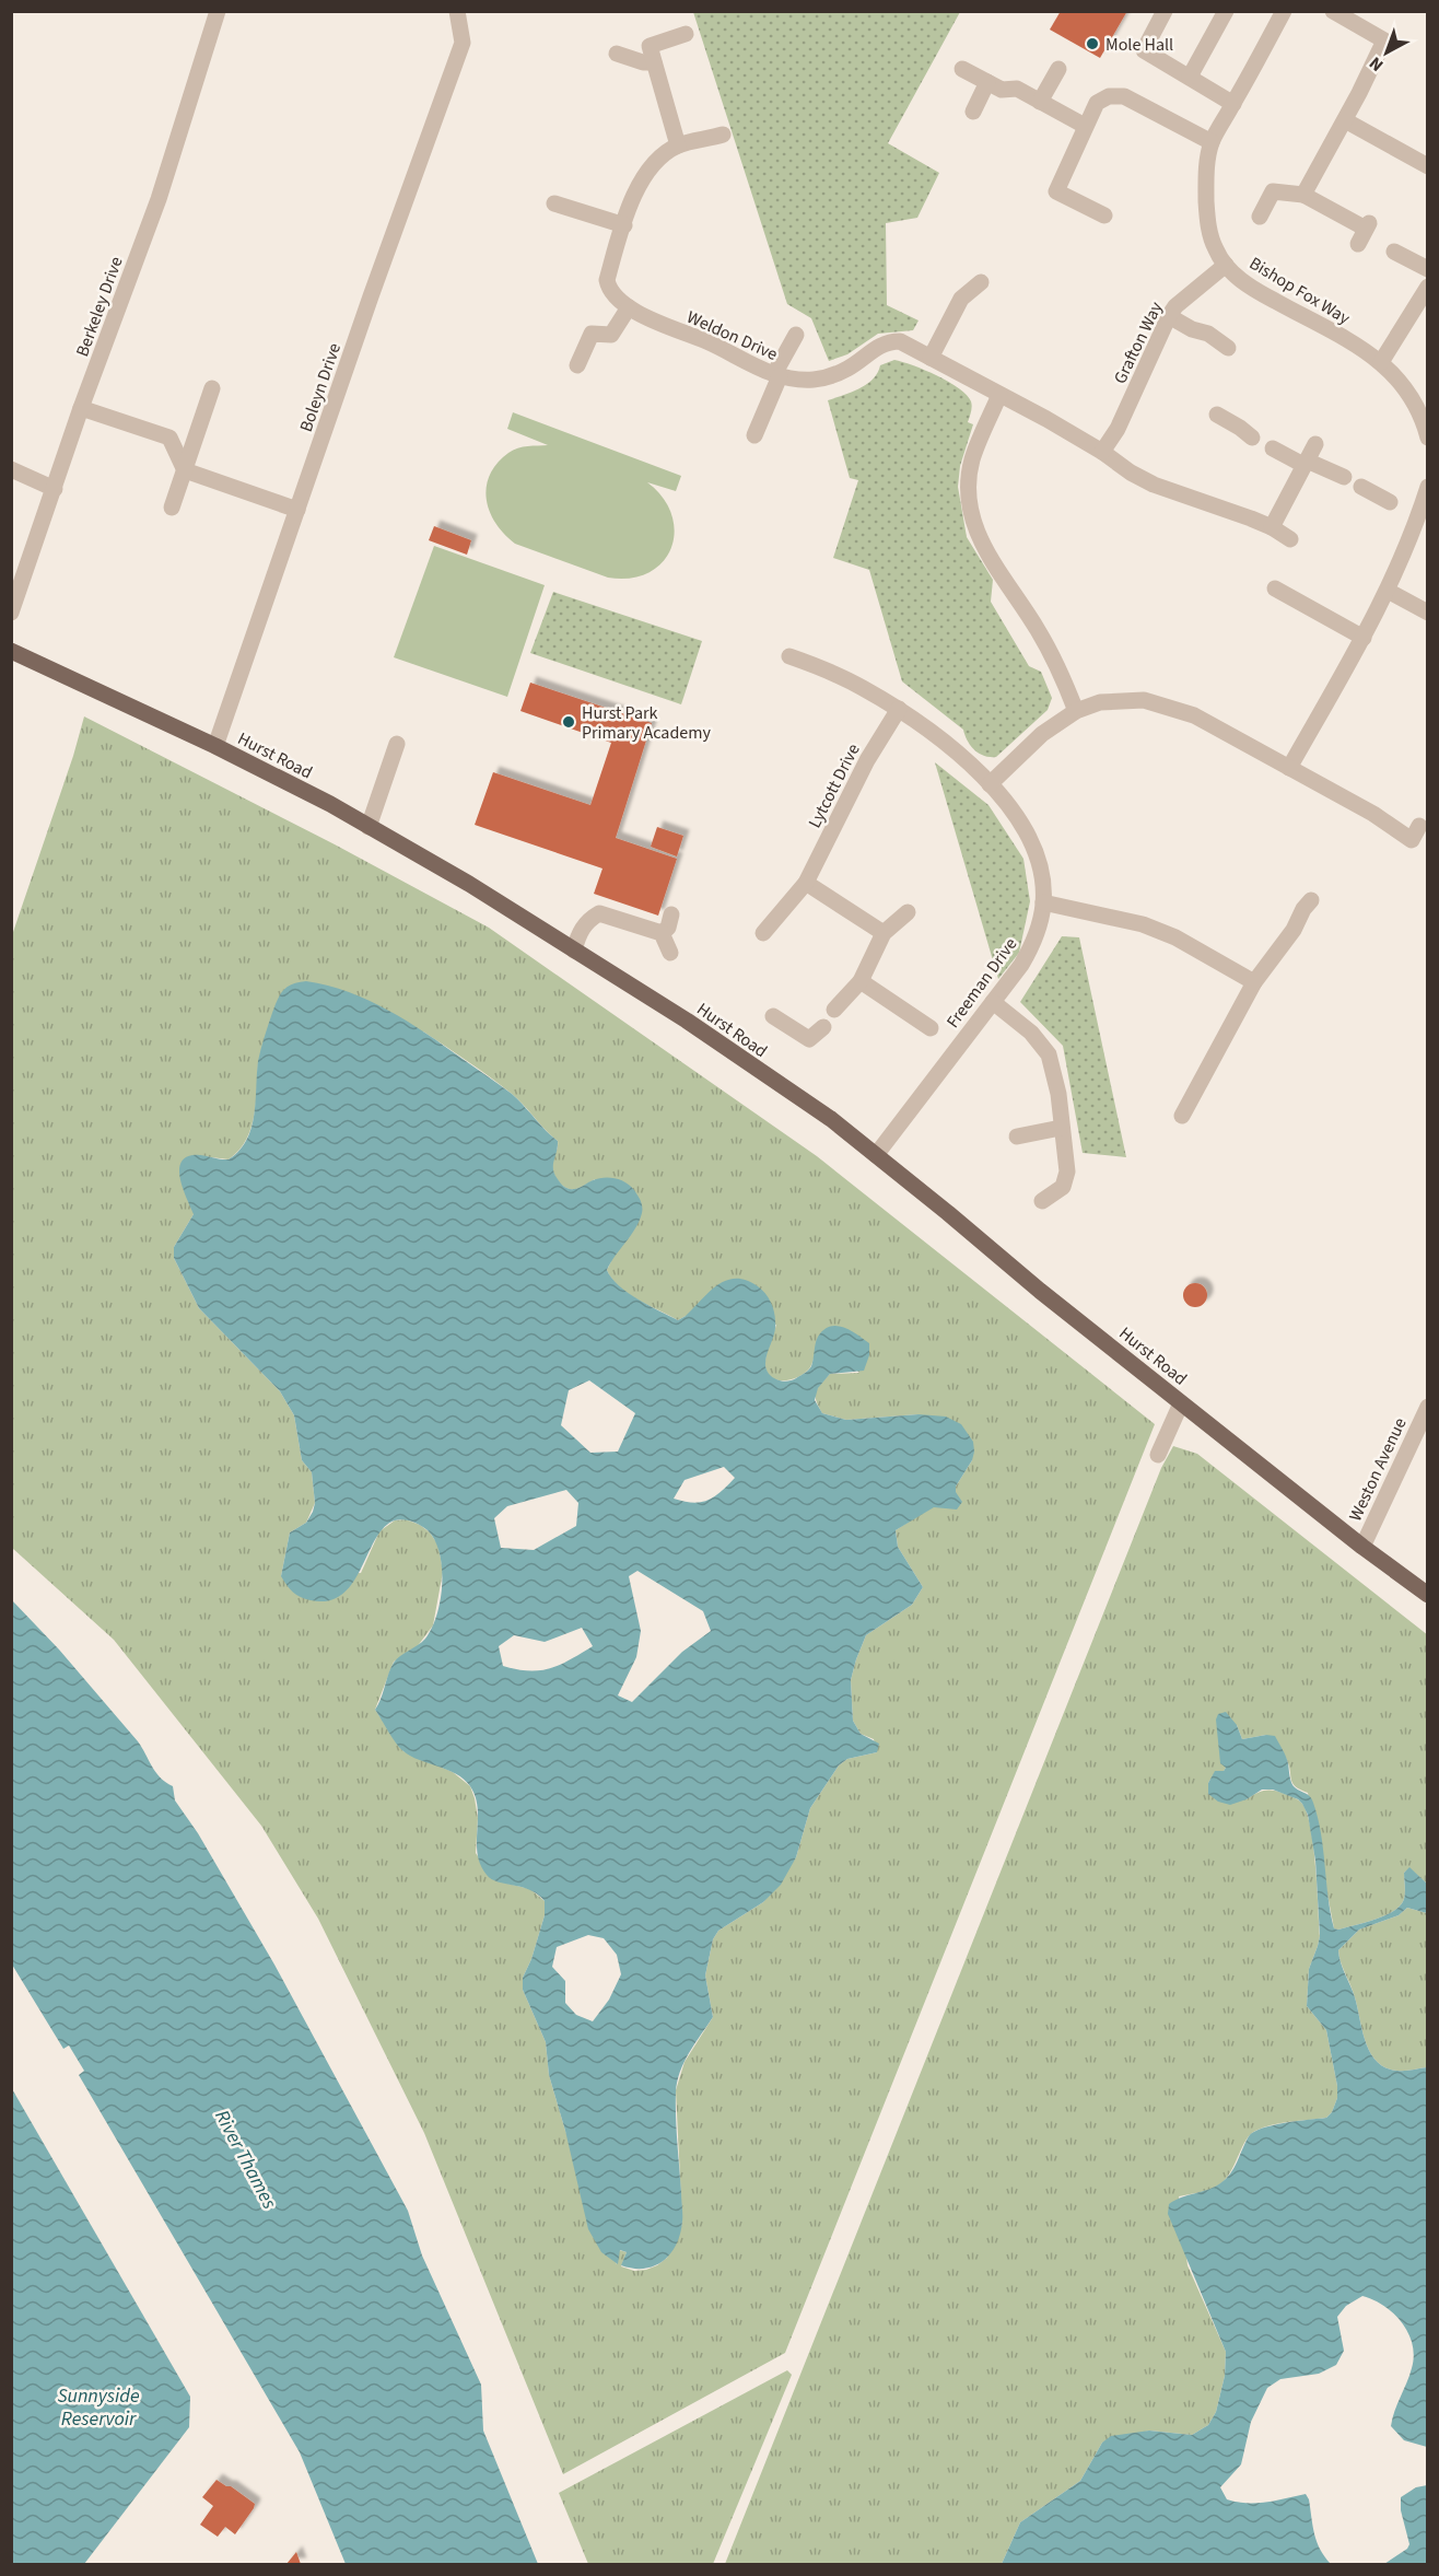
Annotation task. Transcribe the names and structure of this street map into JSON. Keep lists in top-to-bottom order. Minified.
{"streets":{"main road":["Hurst Road"],"street":["Bishop Fox Way","Berkeley Drive","Weldon Drive","Grafton Way","Boleyn Drive","Lytcott Drive","Freeman Drive","Weston Avenue"]},"crossings":[["Bishop Fox Way","Grafton Way"],["Boleyn Drive","Hurst Road"],["Hurst Road","Freeman Drive"],["Hurst Road","Weston Avenue"],["Lytcott Drive","Freeman Drive"]],"water":["River Thames","Sunnyside Reservoir"],"places":["Mole Hall","Hurst Park Primary Academy"],"north":"bottom left"}
